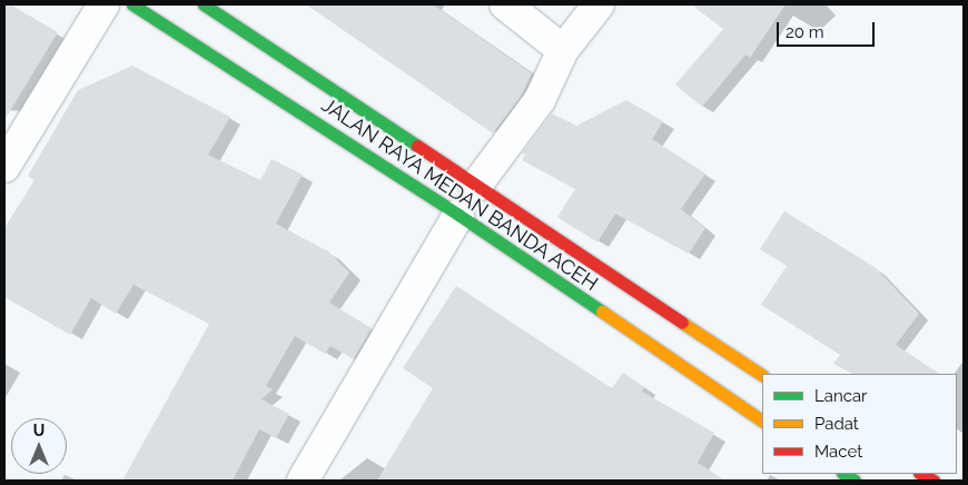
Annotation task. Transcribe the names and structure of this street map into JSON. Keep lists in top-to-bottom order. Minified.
{"streets":{"highway":["JALAN RAYA MEDAN BANDA ACEH"]},"legend":["Lancar","Padat","Macet"],"scale_bar":"20 m","north":"top"}
